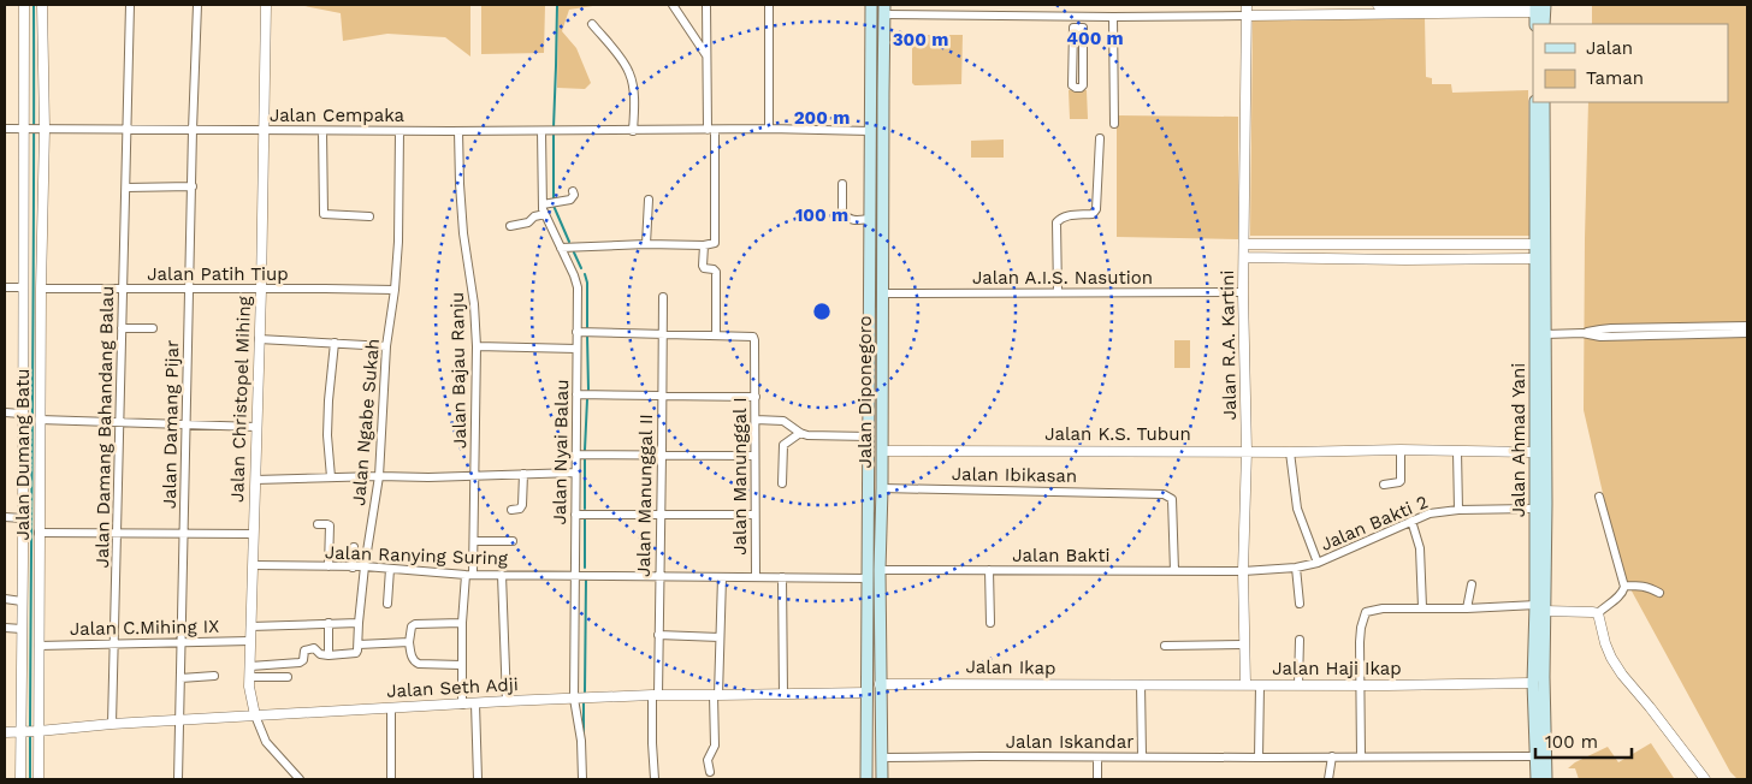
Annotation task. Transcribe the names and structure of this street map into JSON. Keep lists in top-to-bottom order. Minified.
{"streets":{"main road":["Jalan Diponegoro","Jalan Ahmad Yani"],"street":["Jalan Cempaka","Jalan Patih Tiup","Jalan A.I.S. Nasution","Jalan R.A. Kartini","Jalan Bajau Ranju","Jalan Christopel Mihing","Jalan Ngabe Sukah","Jalan Damang Pijar","Jalan Damang Bahandang Balau","Jalan K.S. Tubun","Jalan Nyai Balau","Jalan Dumang Batu","Jalan Ibikasan","Jalan Manunggal I","Jalan Manunggal II","Jalan Bakti 2","Jalan Ranying Suring","Jalan Bakti","Jalan C.Mihing IX","Jalan Ikap","Jalan Haji Ikap","Jalan Seth Adji","Jalan Iskandar"]},"crossings":[["Jalan Cempaka","Jalan Bajau Ranju"],["Jalan Cempaka","Jalan Diponegoro"],["Jalan Cempaka","Jalan Christopel Mihing"],["Jalan Cempaka","Jalan Ngabe Sukah"],["Jalan Cempaka","Jalan Damang Pijar"],["Jalan Cempaka","Jalan Damang Bahandang Balau"],["Jalan Cempaka","Jalan Nyai Balau"],["Jalan Cempaka","Jalan Dumang Batu"],["Jalan Patih Tiup","Jalan Christopel Mihing"],["Jalan Patih Tiup","Jalan Ngabe Sukah"],["Jalan Patih Tiup","Jalan Damang Pijar"],["Jalan Patih Tiup","Jalan Damang Bahandang Balau"],["Jalan Patih Tiup","Jalan Dumang Batu"],["Jalan A.I.S. Nasution","Jalan R.A. Kartini"],["Jalan A.I.S. Nasution","Jalan Diponegoro"],["Jalan R.A. Kartini","Jalan K.S. Tubun"],["Jalan R.A. Kartini","Jalan Bakti 2"],["Jalan R.A. Kartini","Jalan Bakti"],["Jalan R.A. Kartini","Jalan Haji Ikap"],["Jalan Bajau Ranju","Jalan Ranying Suring"],["Jalan Bajau Ranju","Jalan Seth Adji"],["Jalan Diponegoro","Jalan K.S. Tubun"],["Jalan Diponegoro","Jalan Ibikasan"],["Jalan Diponegoro","Jalan Ranying Suring"],["Jalan Diponegoro","Jalan Bakti"],["Jalan Diponegoro","Jalan Ikap"],["Jalan Diponegoro","Jalan Seth Adji"],["Jalan Diponegoro","Jalan Iskandar"],["Jalan Christopel Mihing","Jalan Ranying Suring"],["Jalan Christopel Mihing","Jalan C.Mihing IX"],["Jalan Christopel Mihing","Jalan Seth Adji"],["Jalan Ngabe Sukah","Jalan Ranying Suring"],["Jalan Damang Pijar","Jalan C.Mihing IX"],["Jalan Damang Pijar","Jalan Seth Adji"],["Jalan Damang Bahandang Balau","Jalan C.Mihing IX"],["Jalan Damang Bahandang Balau","Jalan Seth Adji"],["Jalan K.S. Tubun","Jalan Ahmad Yani"],["Jalan Ahmad Yani","Jalan Bakti 2"],["Jalan Ahmad Yani","Jalan Haji Ikap"],["Jalan Ahmad Yani","Jalan Iskandar"],["Jalan Nyai Balau","Jalan Ranying Suring"],["Jalan Nyai Balau","Jalan Seth Adji"],["Jalan Dumang Batu","Jalan C.Mihing IX"],["Jalan Dumang Batu","Jalan Seth Adji"],["Jalan Ibikasan","Jalan Bakti"],["Jalan Manunggal I","Jalan Ranying Suring"],["Jalan Manunggal II","Jalan Ranying Suring"],["Jalan Manunggal II","Jalan Seth Adji"],["Jalan Bakti 2","Jalan Bakti"],["Jalan Ikap","Jalan Haji Ikap"]],"legend":["Jalan","Taman"],"scale_bar":"100 m","rings":["400 m","300 m","200 m","100 m"]}
